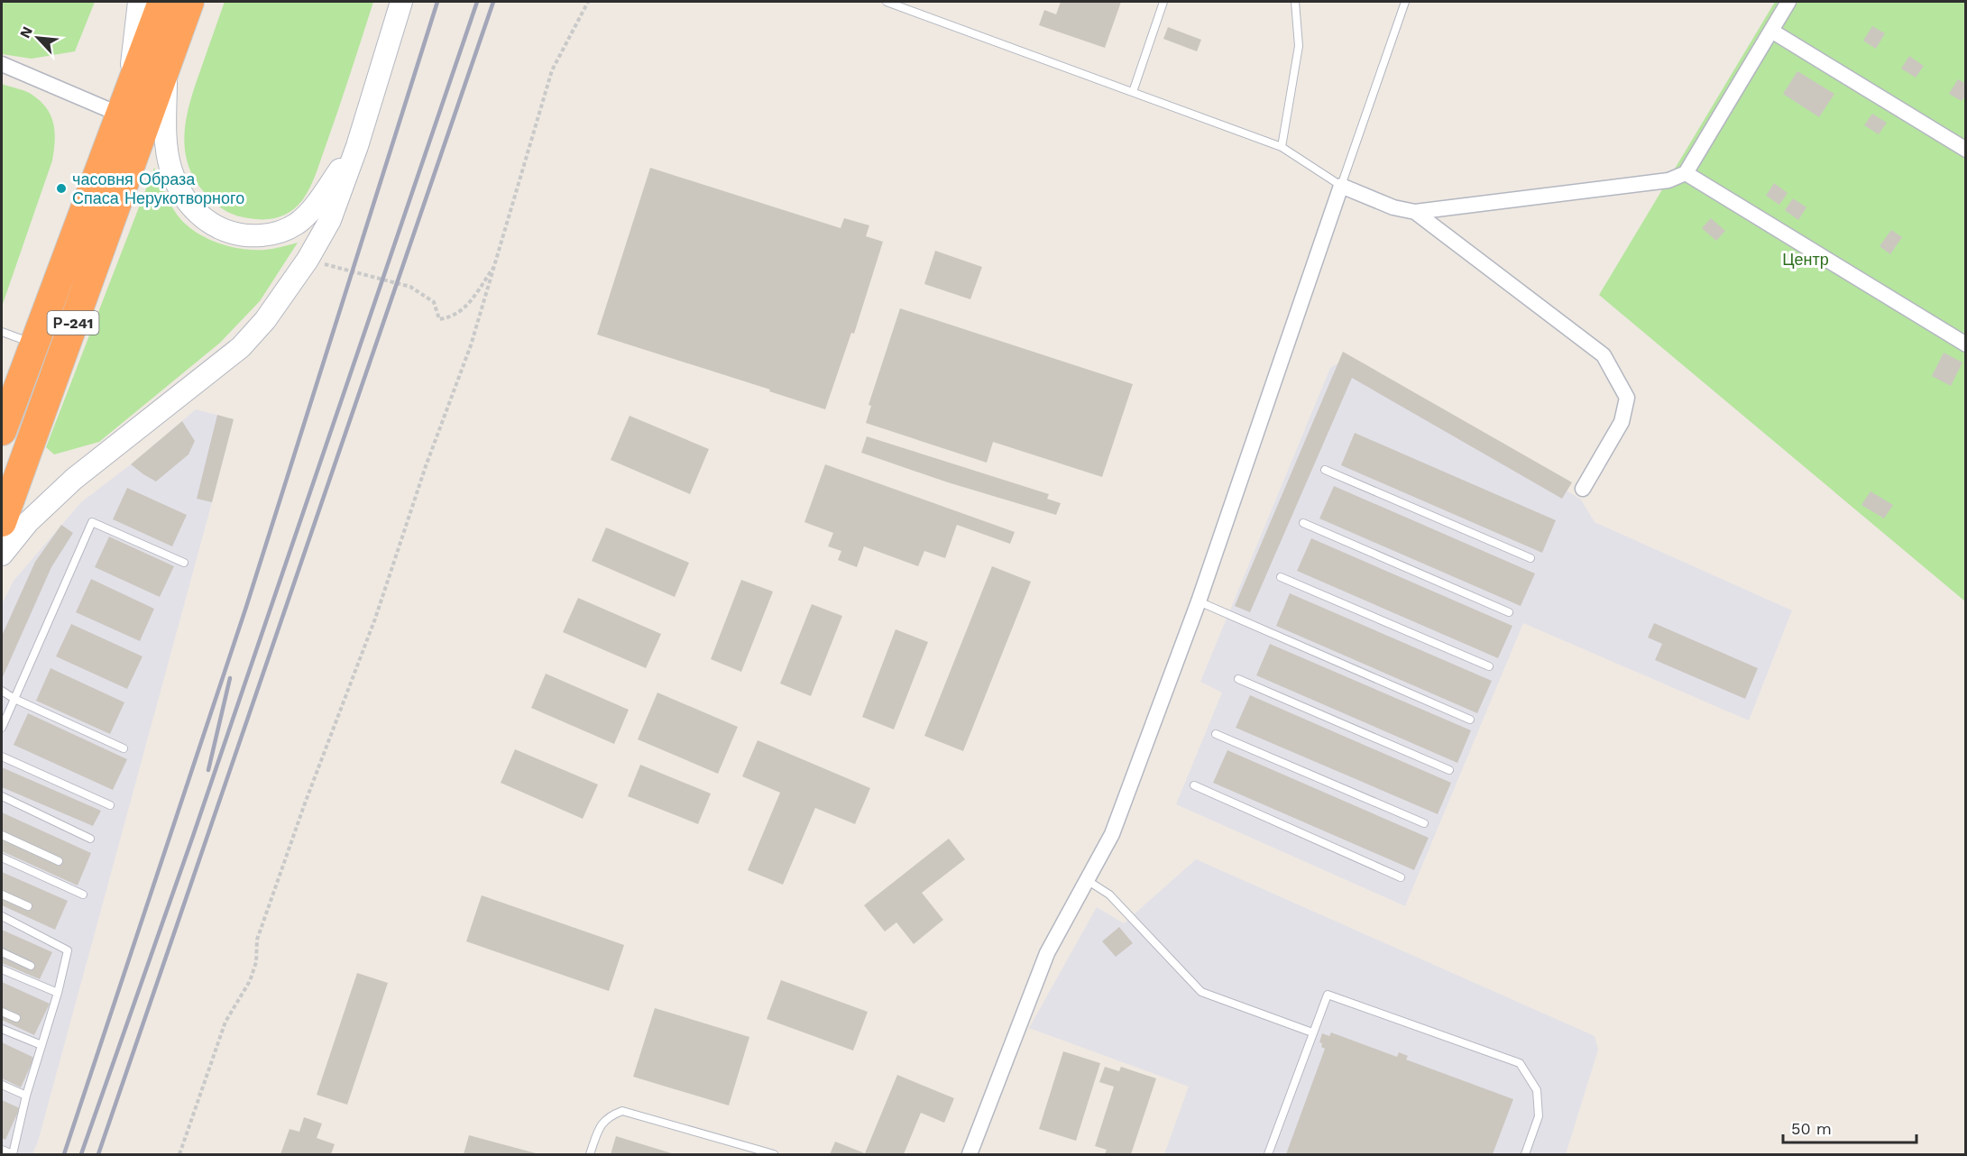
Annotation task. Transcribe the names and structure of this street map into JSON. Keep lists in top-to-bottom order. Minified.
{"streets":{"highway":["Р-241"]},"parks":["Центр"],"places":["часовня Образа Спаса Нерукотворного"],"scale_bar":"50 m","north":"top left"}
